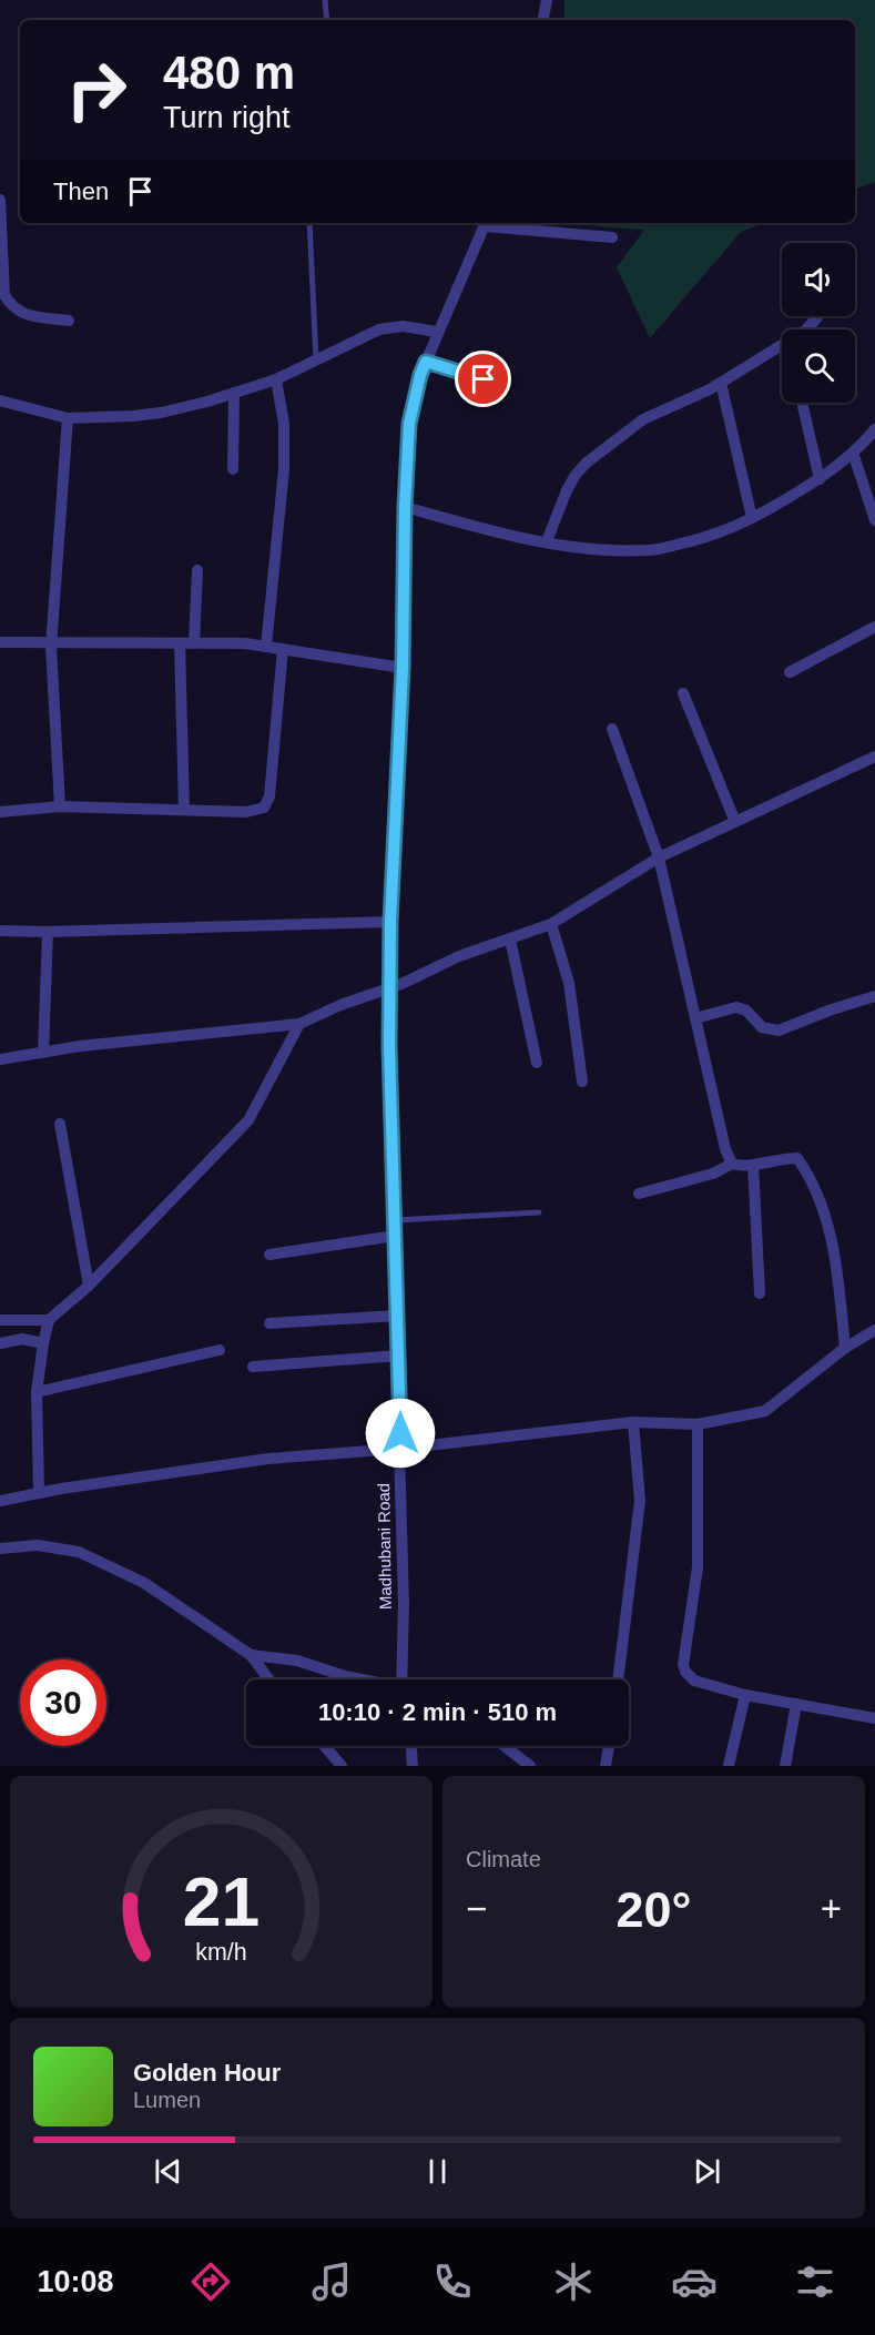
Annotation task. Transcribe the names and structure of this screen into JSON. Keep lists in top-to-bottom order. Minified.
{"streets":{"street":["Madhubani Road"]},"page":{"turn":["480 m","Turn right"],"then":"Then","limit":"30","trip":"10:10 · 2 min · 510 m","tile":"Climate","heat":["−","20°","+"],"song":["Golden Hour","Lumen"],"tabs":"10:08","gauge":["21","km/h"]}}
